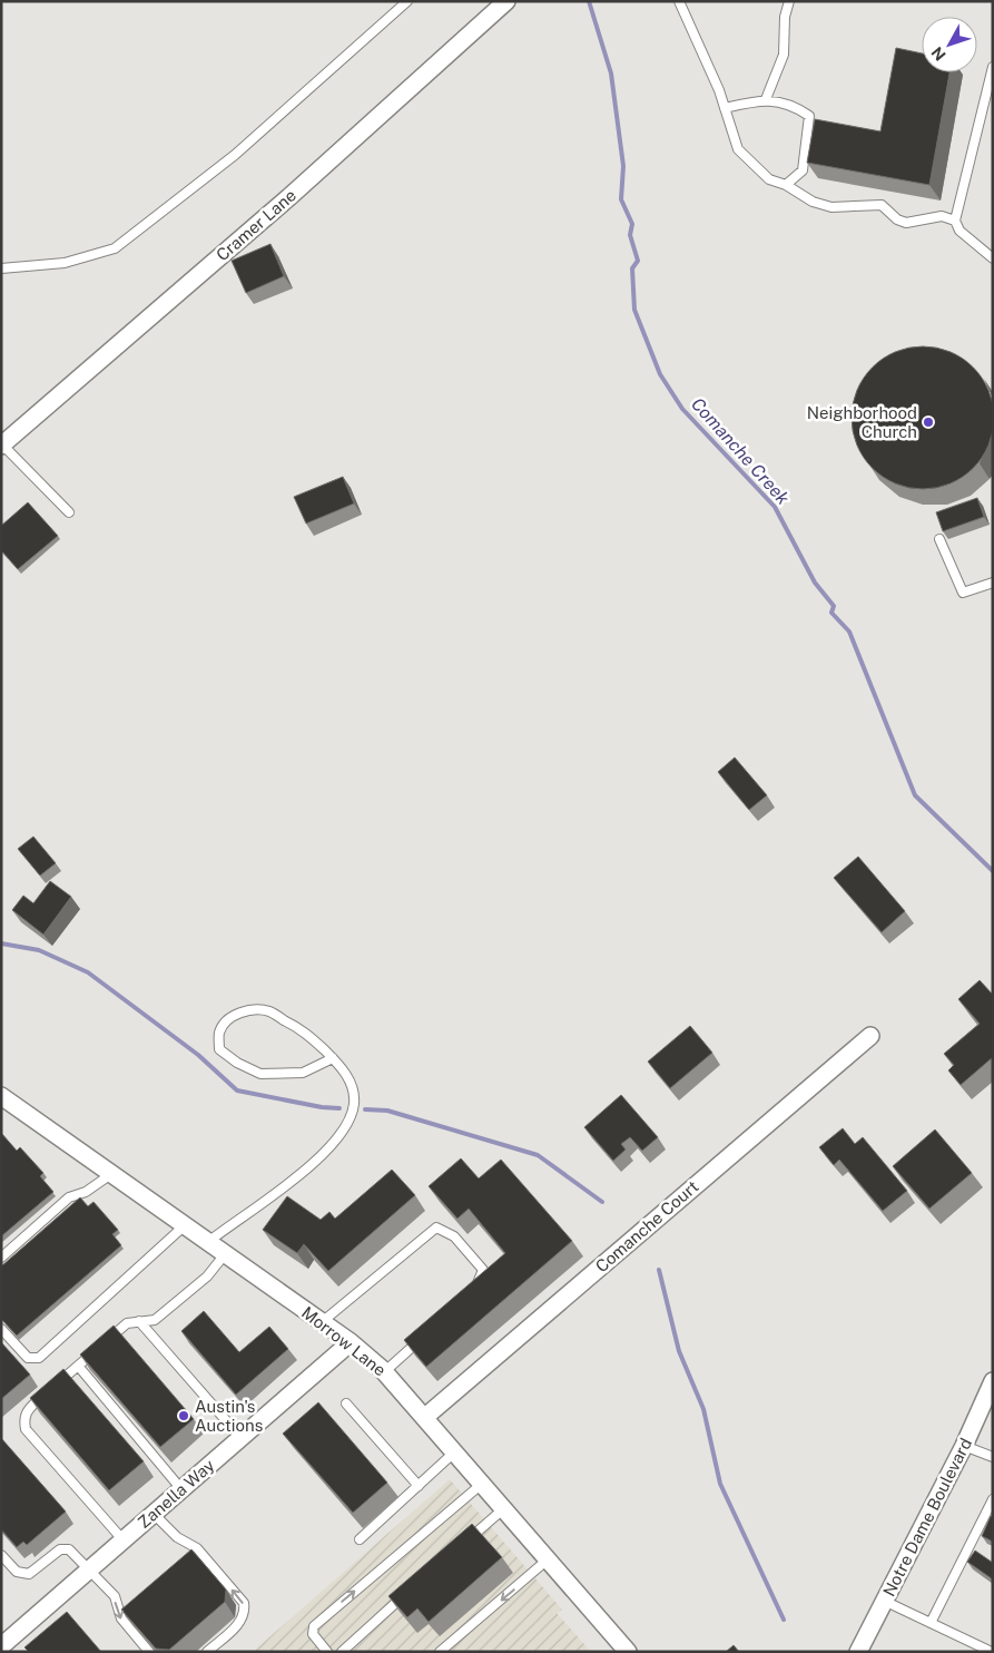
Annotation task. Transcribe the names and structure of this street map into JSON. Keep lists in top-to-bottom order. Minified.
{"streets":{"street":["Cramer Lane","Comanche Court","Morrow Lane","Zanella Way","Notre Dame Boulevard"]},"crossings":[["Comanche Court","Morrow Lane"],["Morrow Lane","Zanella Way"]],"water":["Comanche Creek"],"places":["Neighborhood Church","Austin's Auctions"],"north":"bottom left"}
